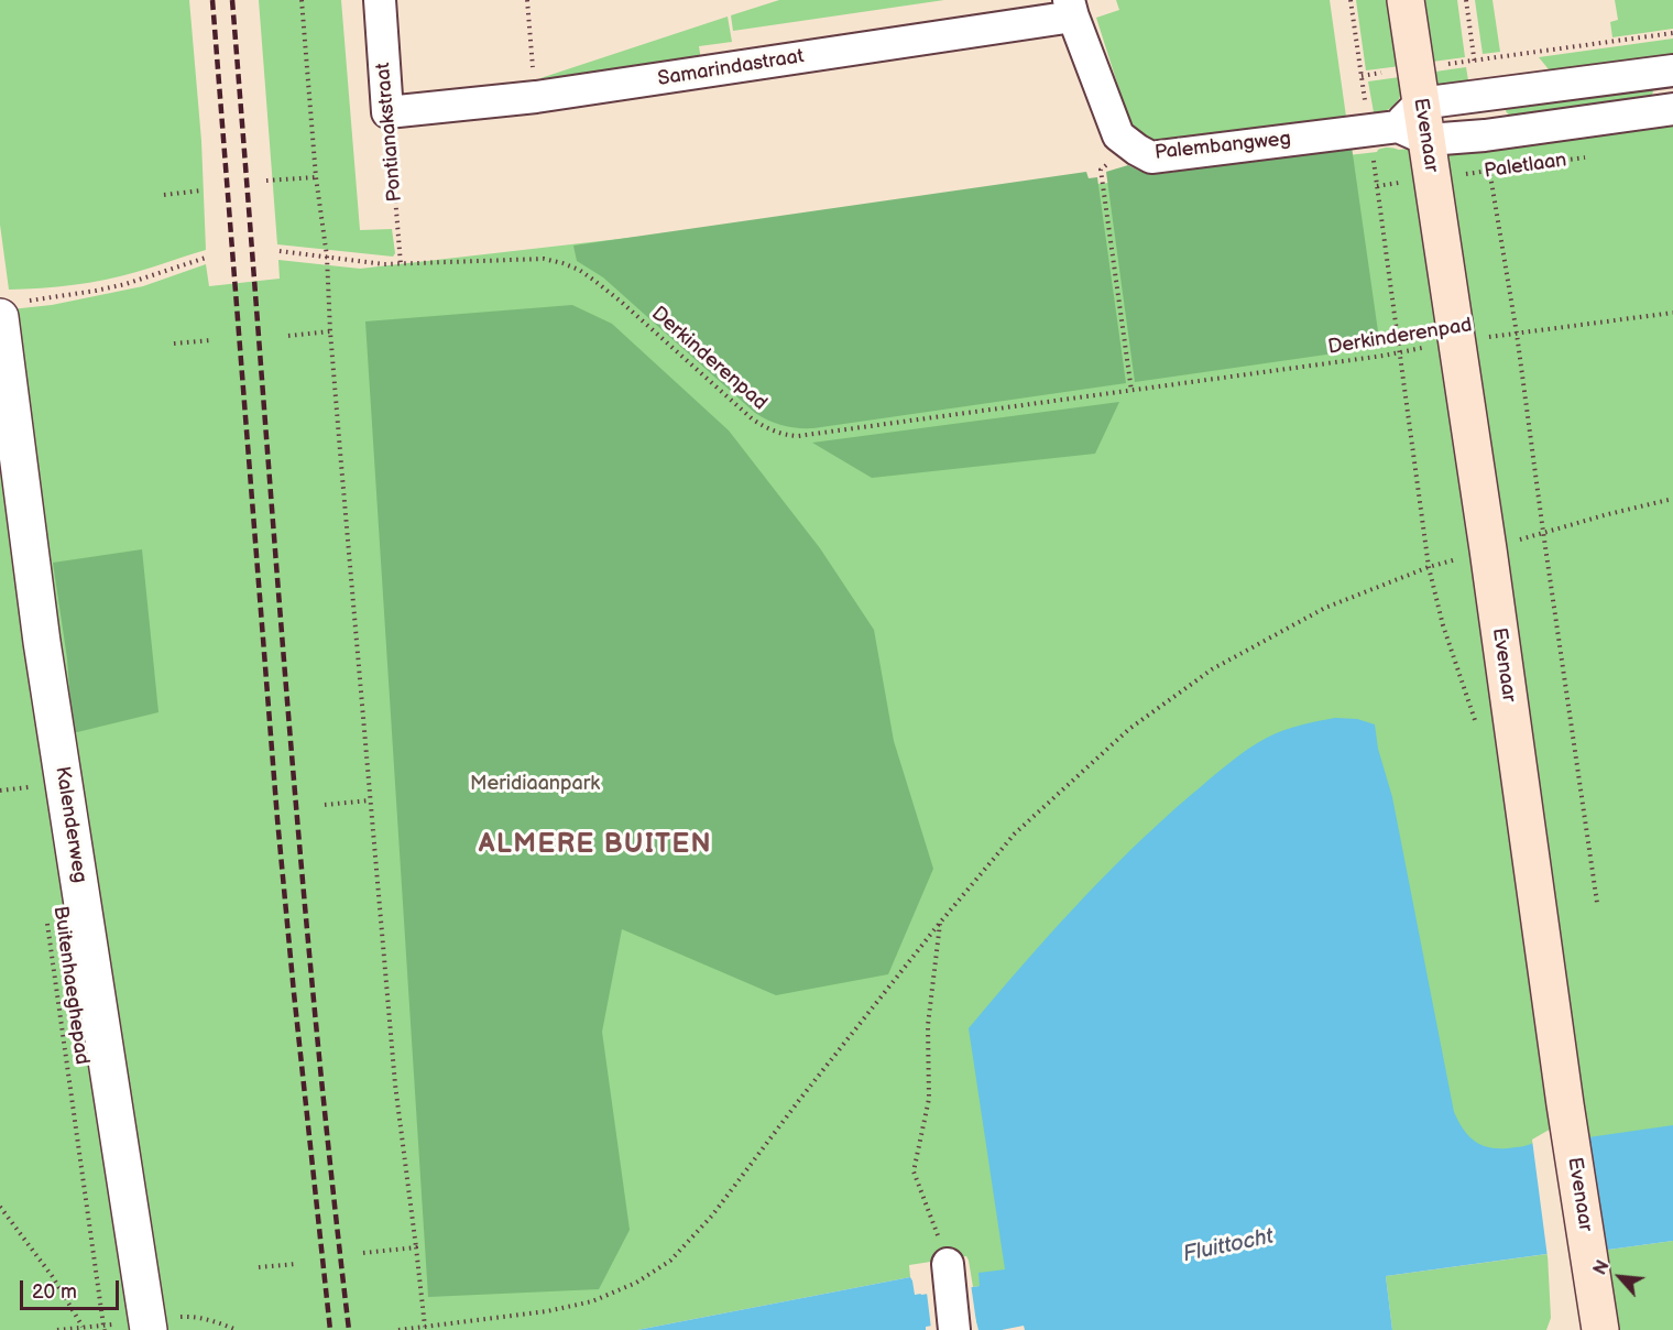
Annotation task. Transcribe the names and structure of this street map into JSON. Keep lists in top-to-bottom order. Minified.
{"streets":{"main road":["Evenaar"],"street":["Samarindastraat","Pontianakstraat","Palembangweg","Paletlaan","Kalenderweg"],"path":["Derkinderenpad","Buitenhaeghepad"]},"crossings":[["Samarindastraat","Pontianakstraat"],["Samarindastraat","Palembangweg"],["Pontianakstraat","Derkinderenpad"],["Evenaar","Palembangweg"],["Evenaar","Paletlaan"],["Evenaar","Derkinderenpad"],["Palembangweg","Paletlaan"]],"districts":["ALMERE BUITEN"],"water":["Fluittocht"],"parks":["Meridiaanpark"],"scale_bar":"20 m","north":"top left"}
